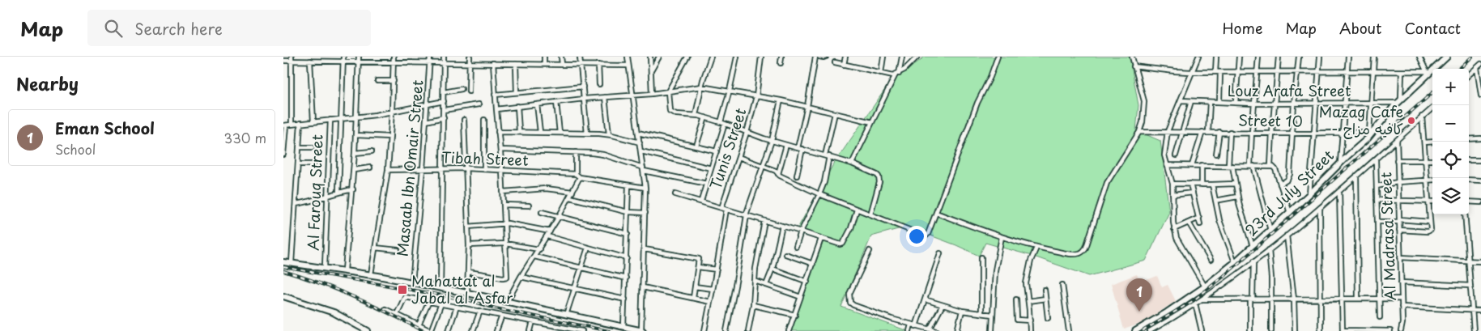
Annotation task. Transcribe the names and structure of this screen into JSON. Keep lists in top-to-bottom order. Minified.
{"streets":{"street":["Louz Arafa Street","Street 10","Tunis Street","Tibah Street","Masaab Ibn Omair Street","Al Farouq Street","23rd July Street","Al Madrasa Street"]},"crossings":[["Louz Arafa Street","23rd July Street"],["Street 10","23rd July Street"],["Tibah Street","Masaab Ibn Omair Street"]],"places":{"other":["Mazag Cafe - كافيه مزاج"],"transit":["Mahattat al Jabal al Asfar"]},"page":{"header":"Map","search":"Search here","nav":["Home","Map","About","Contact"],"heading":"Nearby","map_buttons":["+","−"],"list":[{"mark":"1","name":"Eman School","note":"School","value":"330 m"}],"pins":"1"}}
